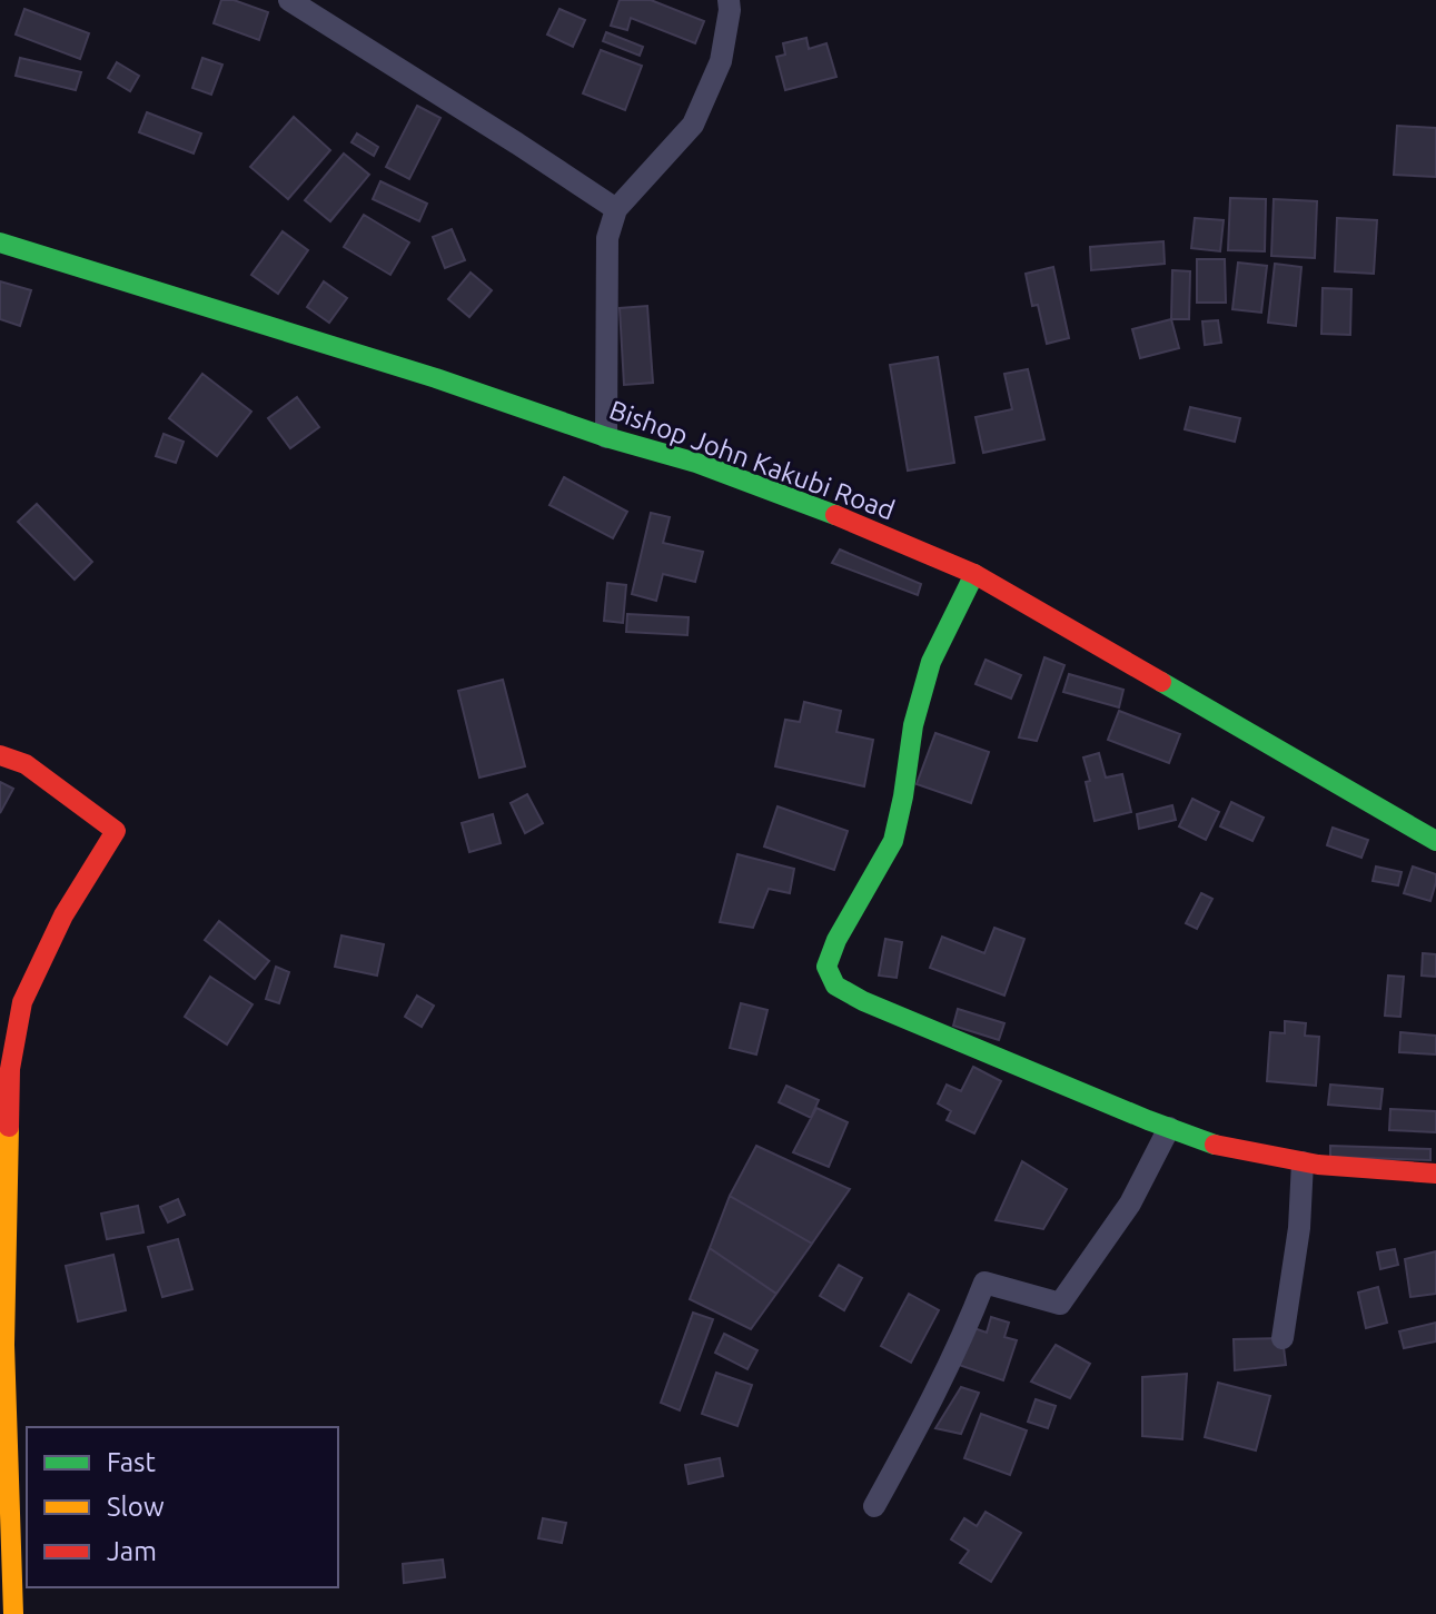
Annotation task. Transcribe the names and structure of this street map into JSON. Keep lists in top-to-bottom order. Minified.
{"streets":{"street":["Bishop John Kakubi Road"]},"legend":["Fast","Slow","Jam"]}
